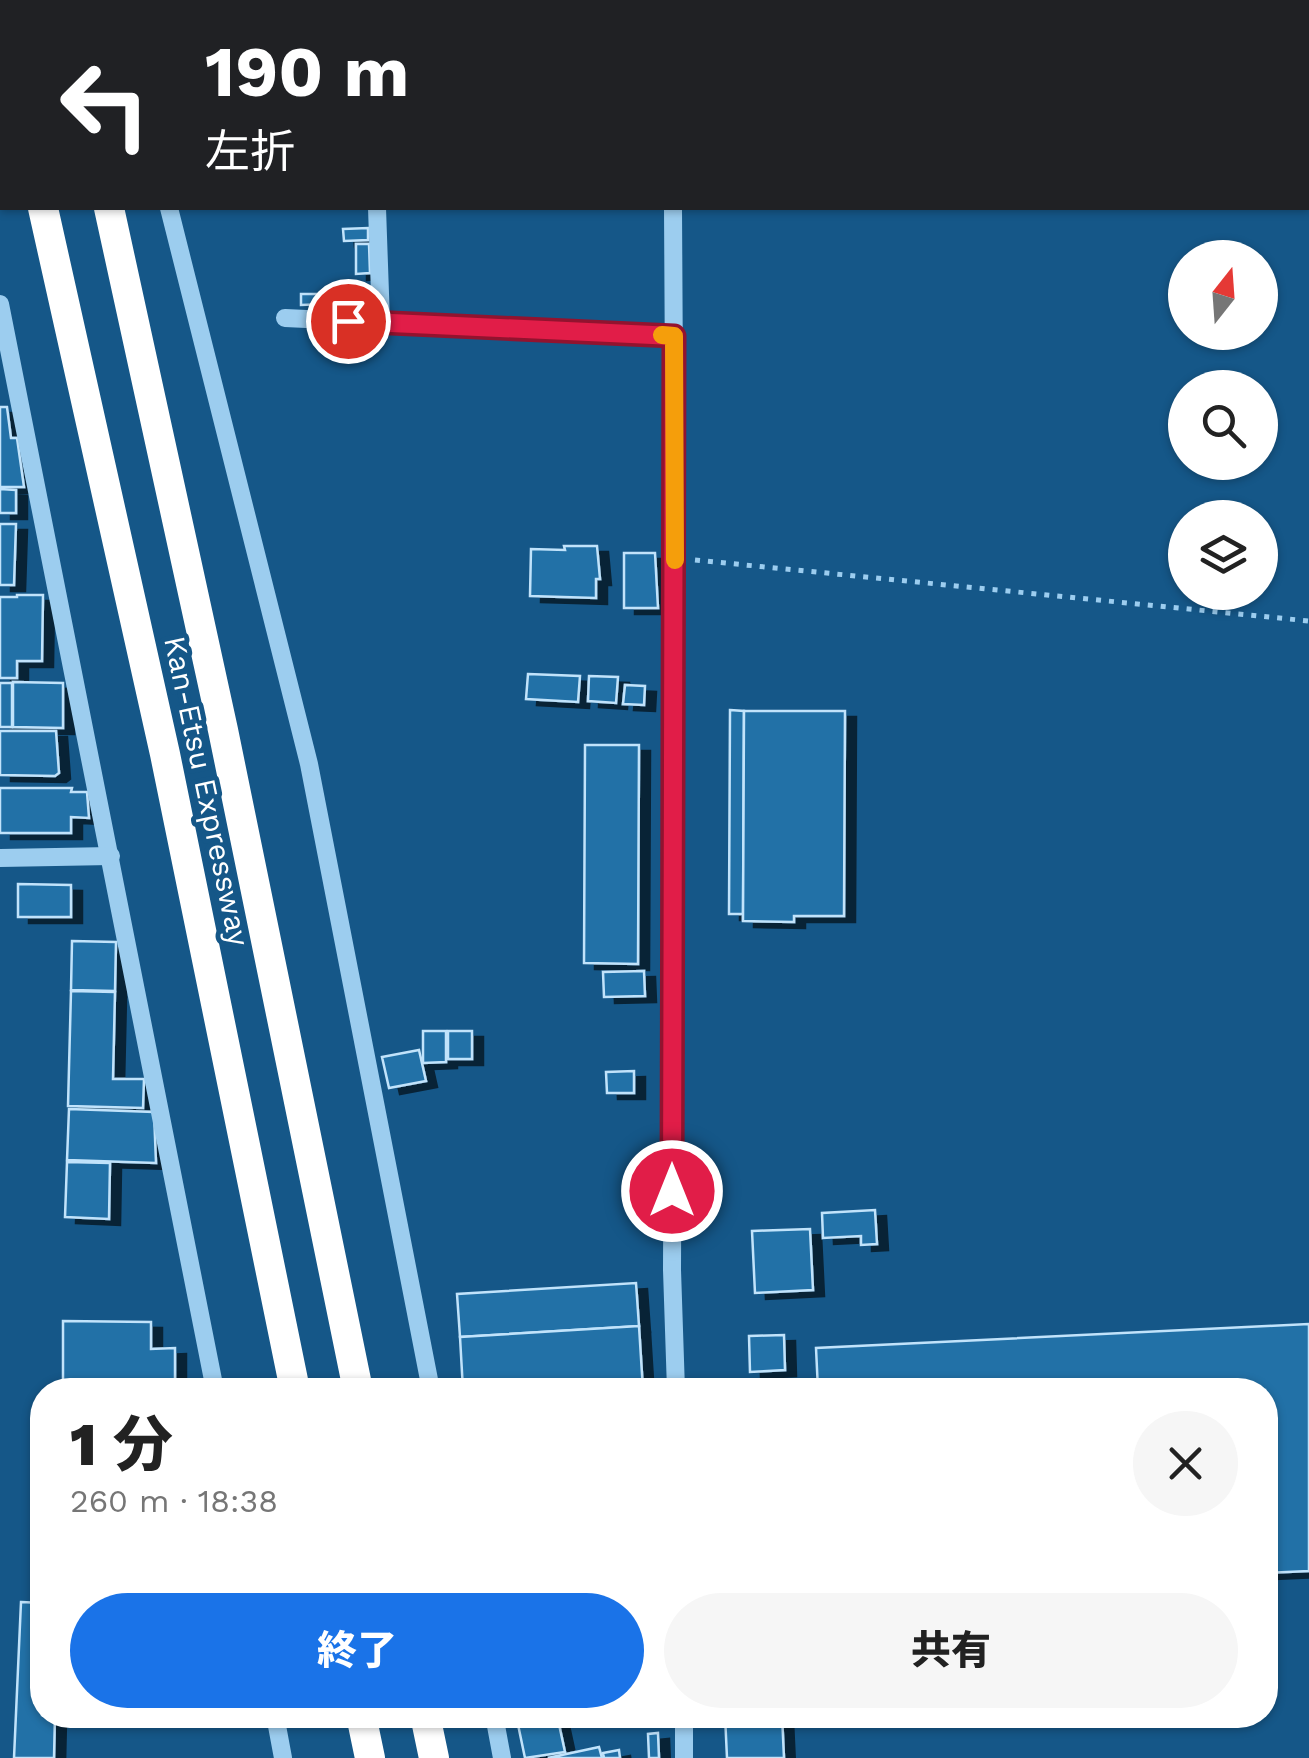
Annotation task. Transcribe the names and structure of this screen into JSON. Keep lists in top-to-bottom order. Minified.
{"streets":{"highway":["Kan-Etsu Expressway"]},"north":"top","page":{"turn":["190 m","左折"],"heading":["1 分","260 m · 18:38"],"buttons":["終了","共有"]}}
